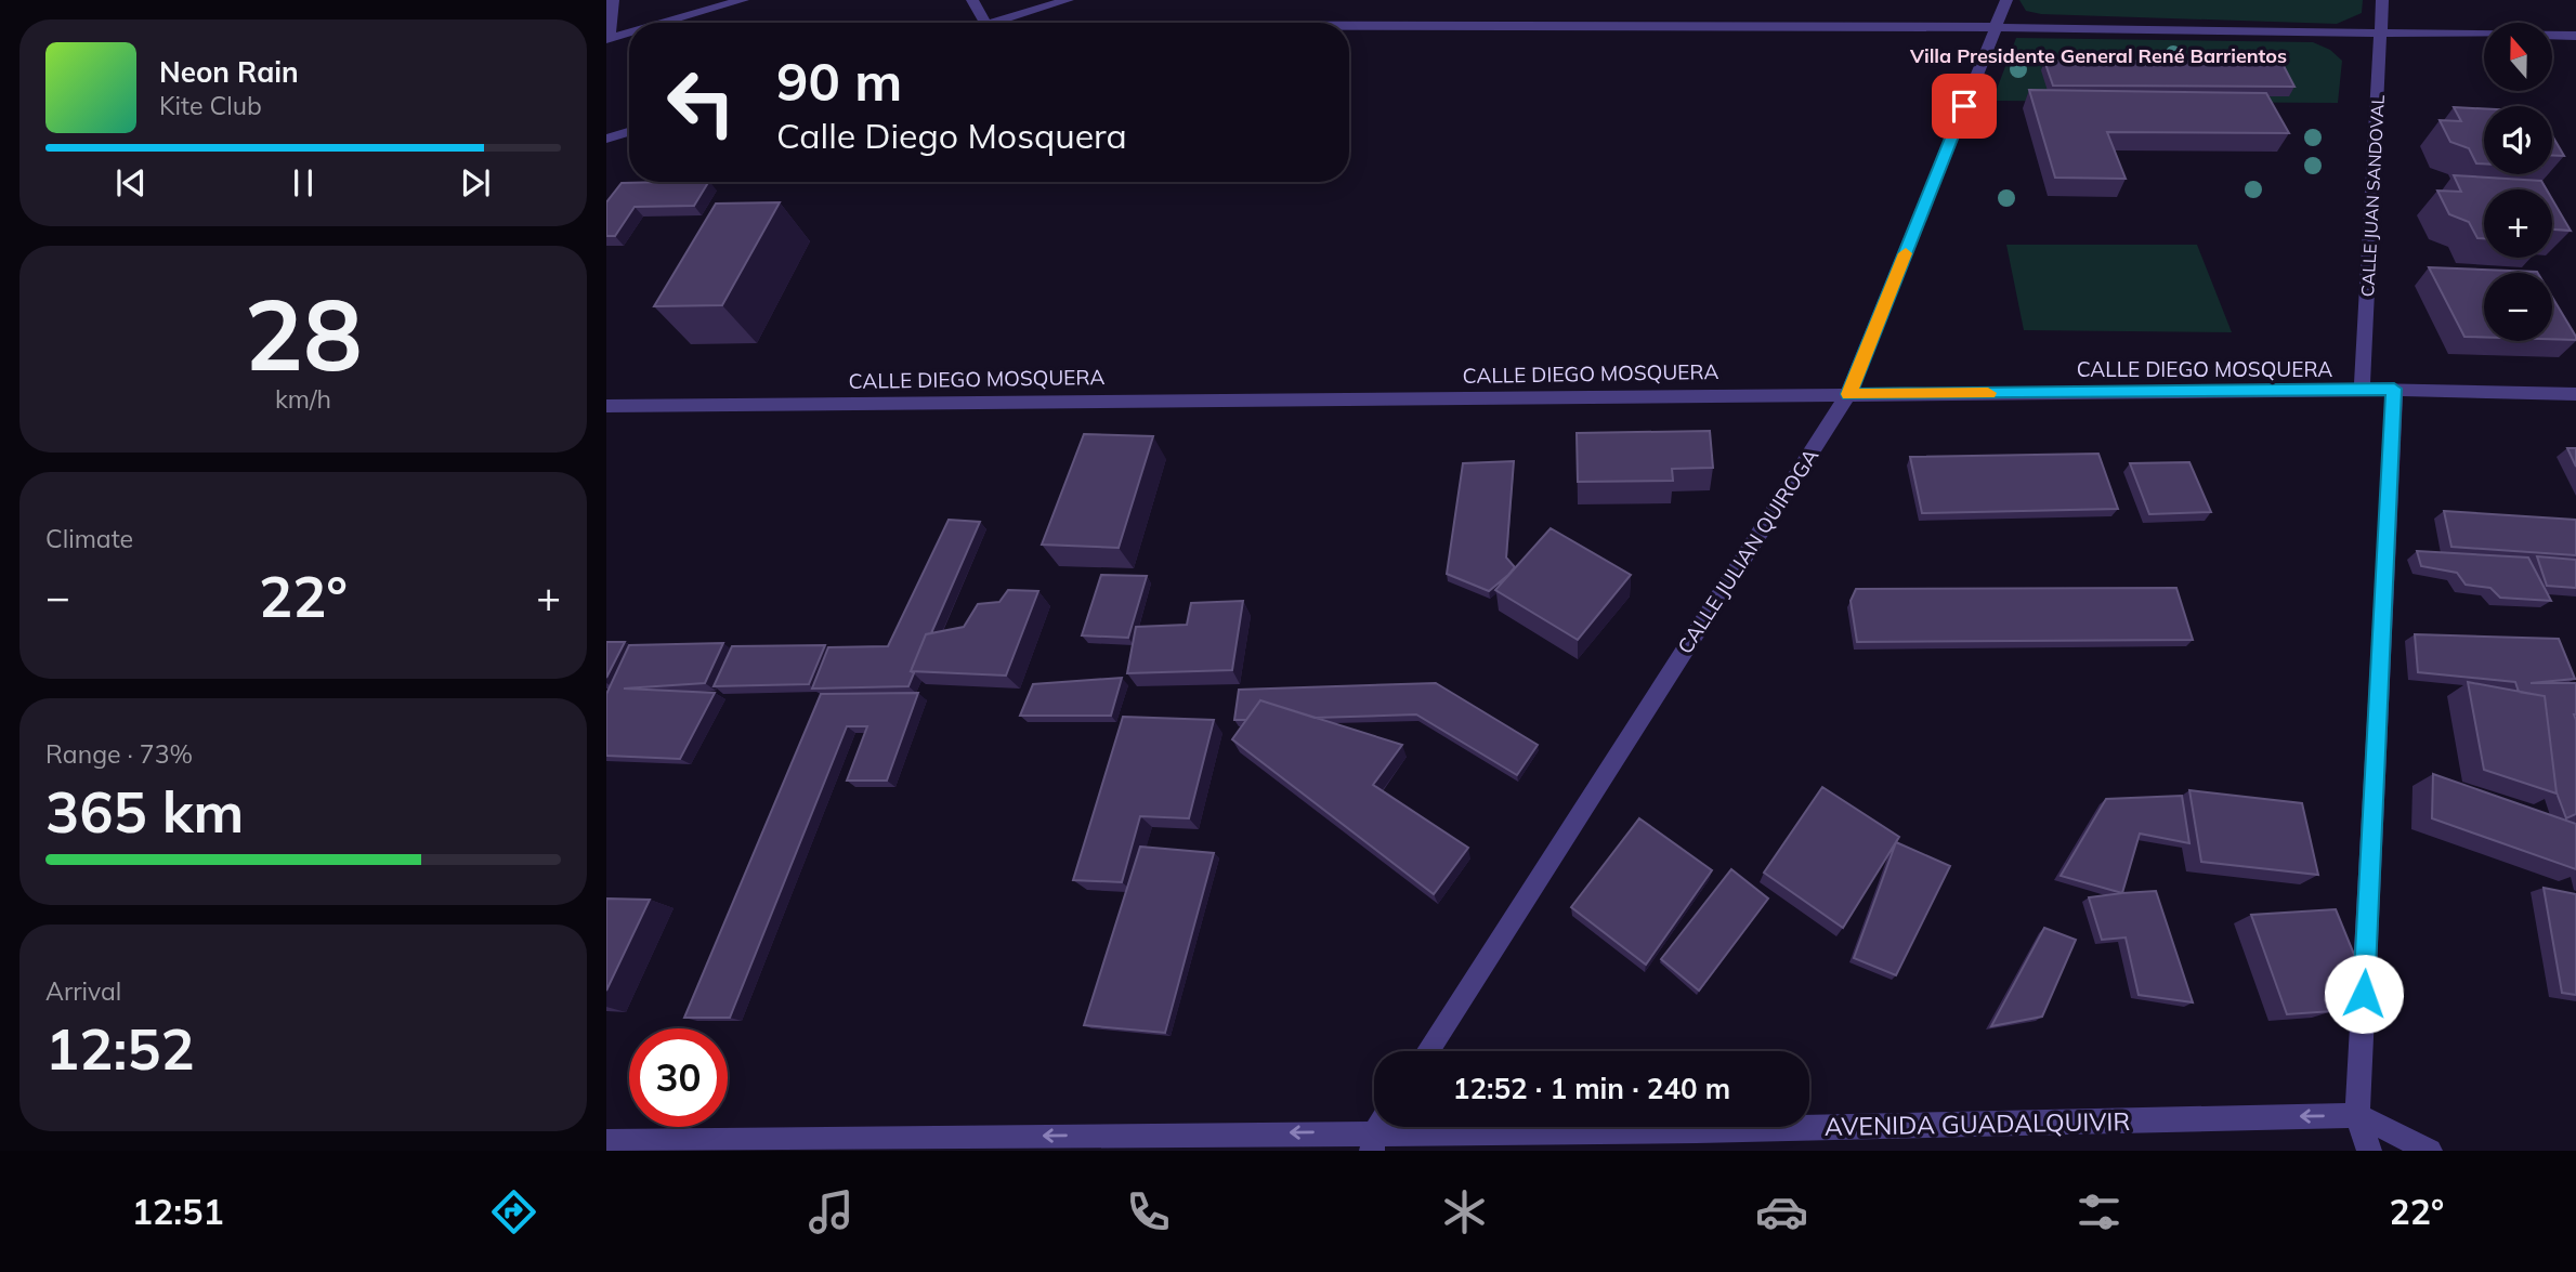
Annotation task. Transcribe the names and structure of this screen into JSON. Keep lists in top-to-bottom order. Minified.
{"streets":{"street":["CALLE JUAN SANDOVAL","CALLE DIEGO MOSQUERA","CALLE JULIAN QUIROGA","AVENIDA GUADALQUIVIR"]},"crossings":[["CALLE JUAN SANDOVAL","CALLE DIEGO MOSQUERA"],["CALLE DIEGO MOSQUERA","CALLE JULIAN QUIROGA"]],"one_way":["AVENIDA GUADALQUIVIR"],"districts":["Villa Presidente General René Barrientos"],"north":"top","page":{"map_buttons":["+","−"],"turn":["90 m","Calle Diego Mosquera"],"song":["Neon Rain","Kite Club"],"tile":[["28","km/h"],"Climate",["Range · 73%","365 km"],["Arrival","12:52"]],"heat":["−","22°","+"],"limit":"30","trip":"12:52 · 1 min · 240 m","tabs":["12:51","22°"]}}
